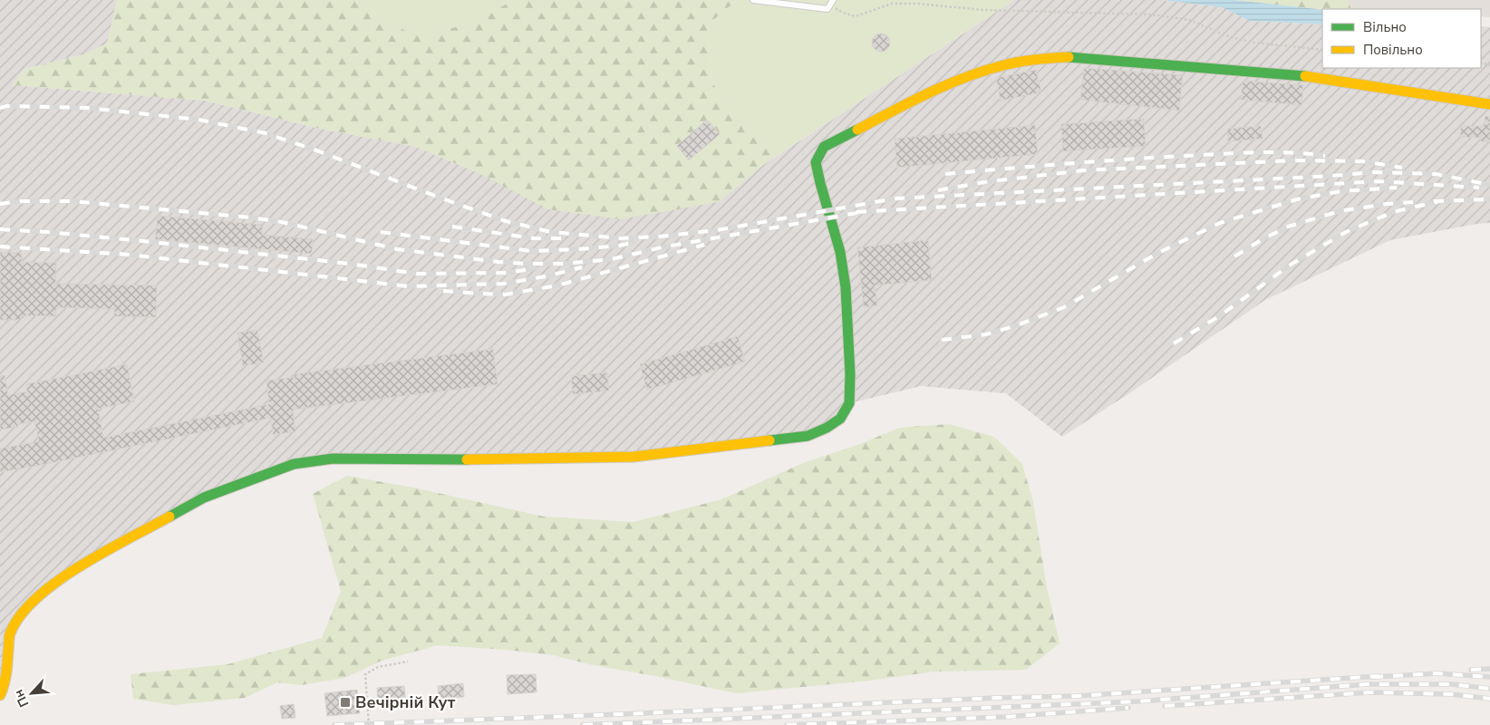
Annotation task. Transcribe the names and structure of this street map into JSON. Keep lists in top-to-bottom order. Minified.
{"places":{"transit":["Вечірній Кут"]},"legend":["Вільно","Повільно"],"north":"bottom left"}
